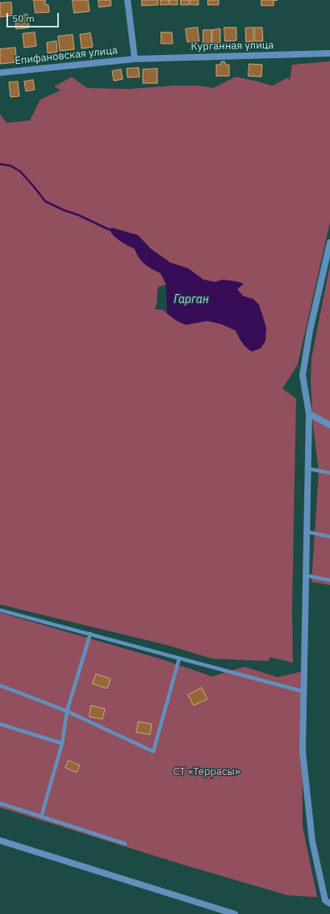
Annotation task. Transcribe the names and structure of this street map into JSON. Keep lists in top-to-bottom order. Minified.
{"streets":{"street":["Курганная улица","Епифановская улица"]},"crossings":[["Курганная улица","Епифановская улица"]],"water":["Гарган"],"parks":["СТ «Террасы»"],"scale_bar":"50 m"}
